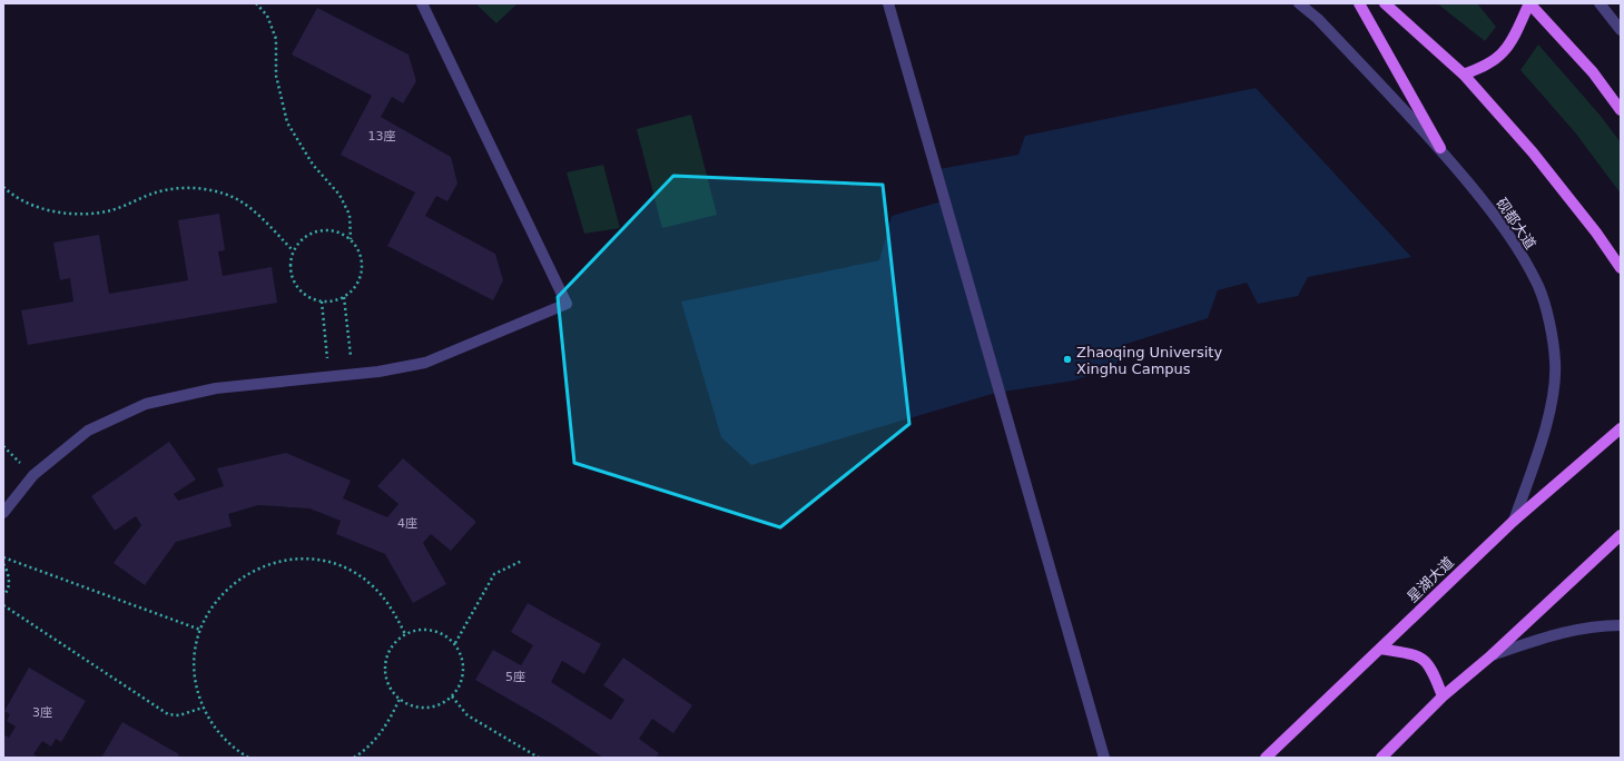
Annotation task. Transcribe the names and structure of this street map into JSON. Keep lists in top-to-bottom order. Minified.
{"streets":{"main road":["星湖大道"],"street":["砚都大道"]},"crossings":[["砚都大道","星湖大道"]],"places":["Zhaoqing University Xinghu Campus"],"house_numbers":["13座","4座","5座","3座"]}
